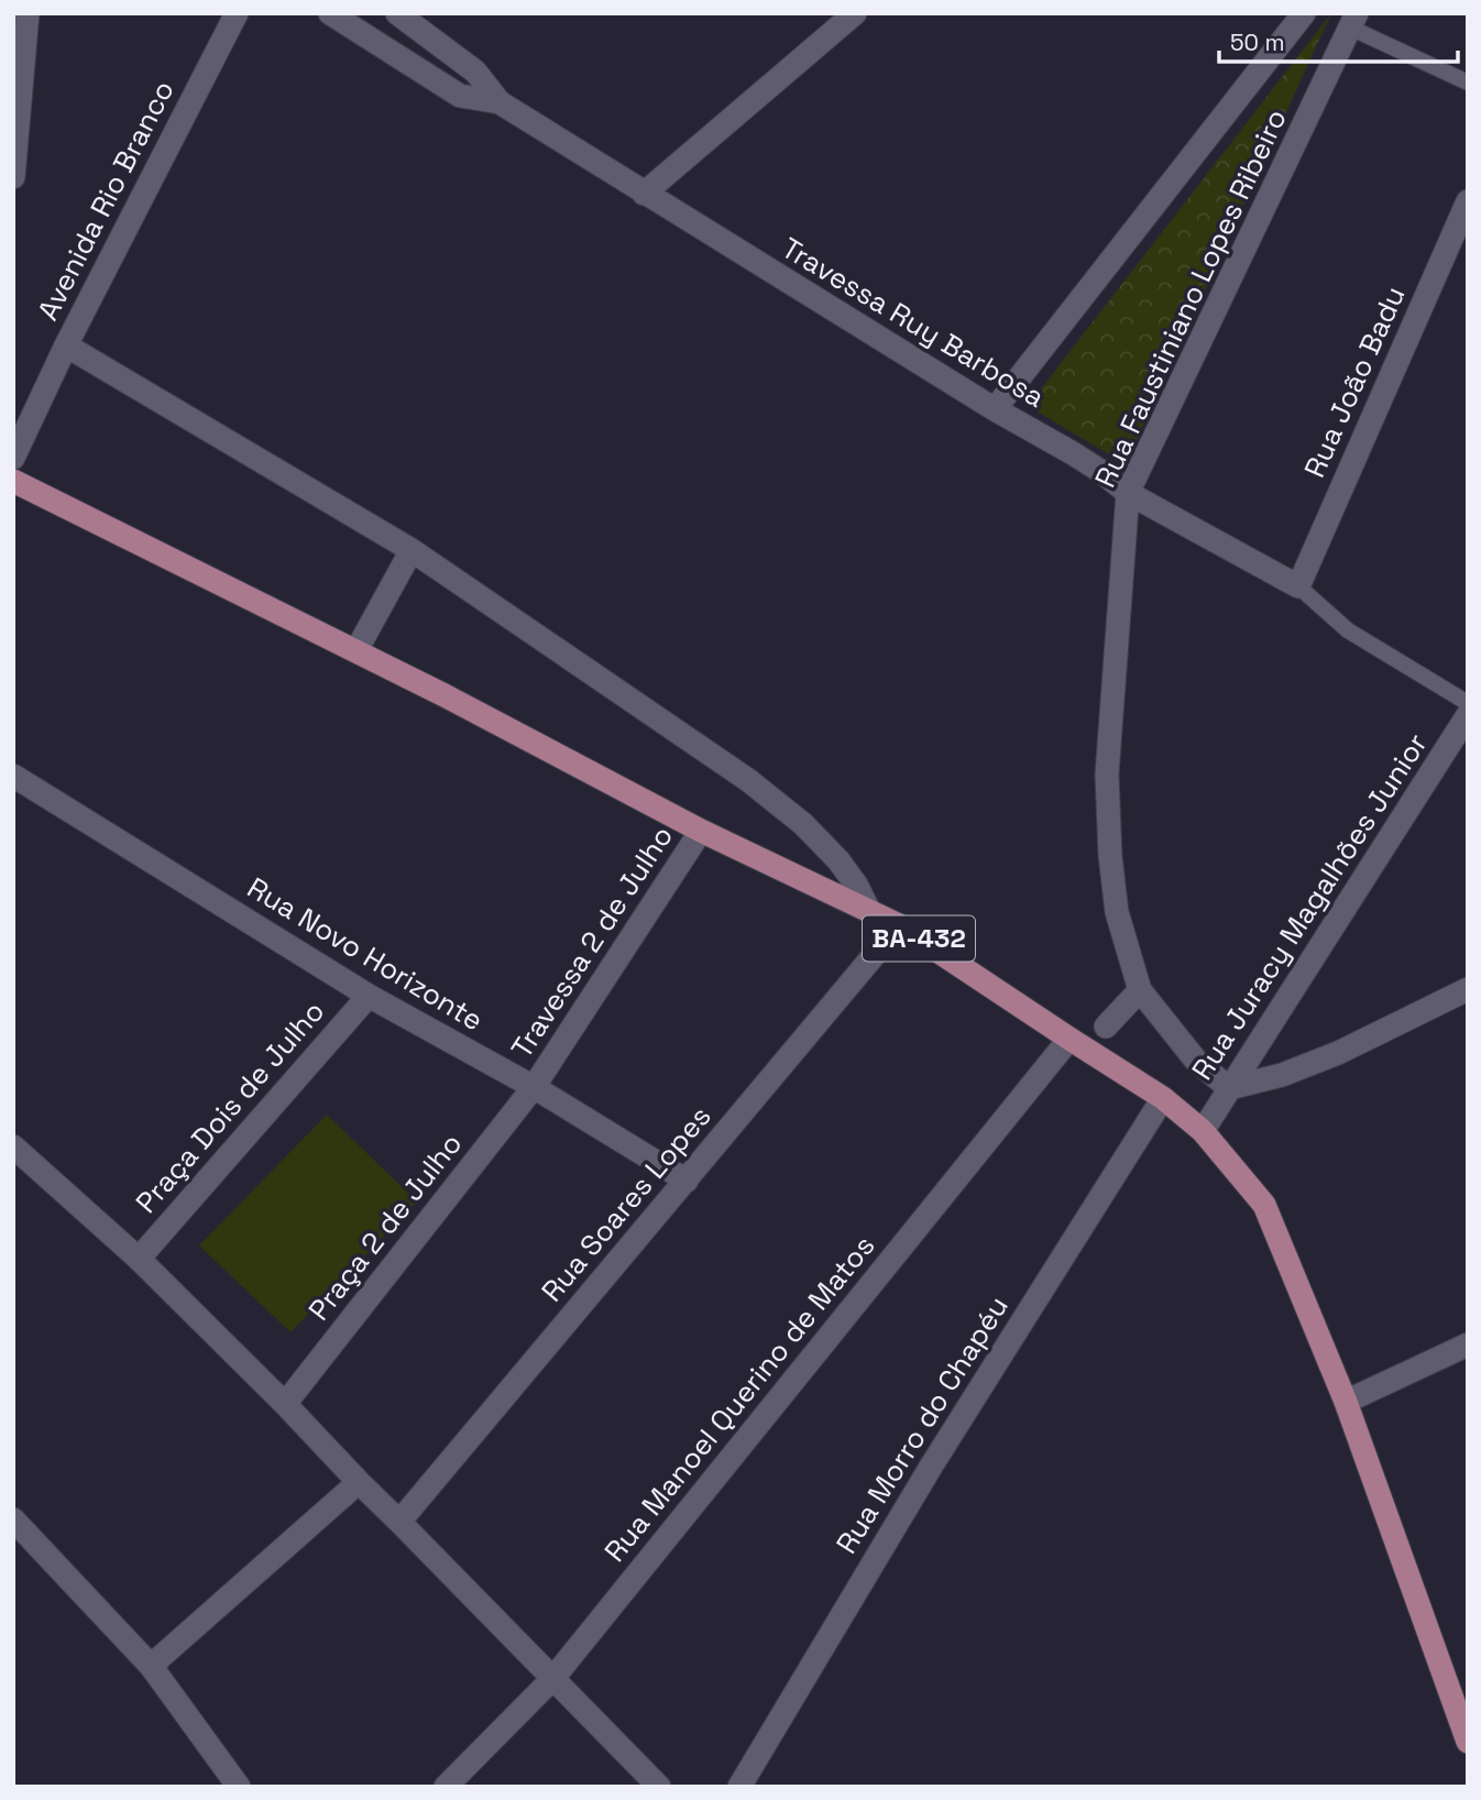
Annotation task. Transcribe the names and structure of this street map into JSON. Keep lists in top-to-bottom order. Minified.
{"streets":{"main road":["BA-432"],"street":["Avenida Rio Branco","Rua Faustiniano Lopes Ribeiro","Travessa Ruy Barbosa","Rua João Badu","Rua Juracy Magalhões Junior","Travessa 2 de Julho","Rua Novo Horizonte","Praça Dois de Julho","Rua Soares Lopes","Praça 2 de Julho","Rua Manoel Querino de Matos","Rua Morro do Chapéu"]},"crossings":[["Rua Faustiniano Lopes Ribeiro","Travessa Ruy Barbosa"],["Rua Faustiniano Lopes Ribeiro","Rua Juracy Magalhões Junior"],["Travessa Ruy Barbosa","Rua João Badu"],["Rua Juracy Magalhões Junior","BA-432"],["BA-432","Travessa 2 de Julho"],["BA-432","Rua Soares Lopes"],["BA-432","Rua Manoel Querino de Matos"],["BA-432","Rua Morro do Chapéu"],["Travessa 2 de Julho","Rua Novo Horizonte"],["Travessa 2 de Julho","Praça 2 de Julho"],["Rua Novo Horizonte","Praça Dois de Julho"],["Rua Novo Horizonte","Rua Soares Lopes"],["Rua Novo Horizonte","Praça 2 de Julho"]],"scale_bar":"50 m"}
